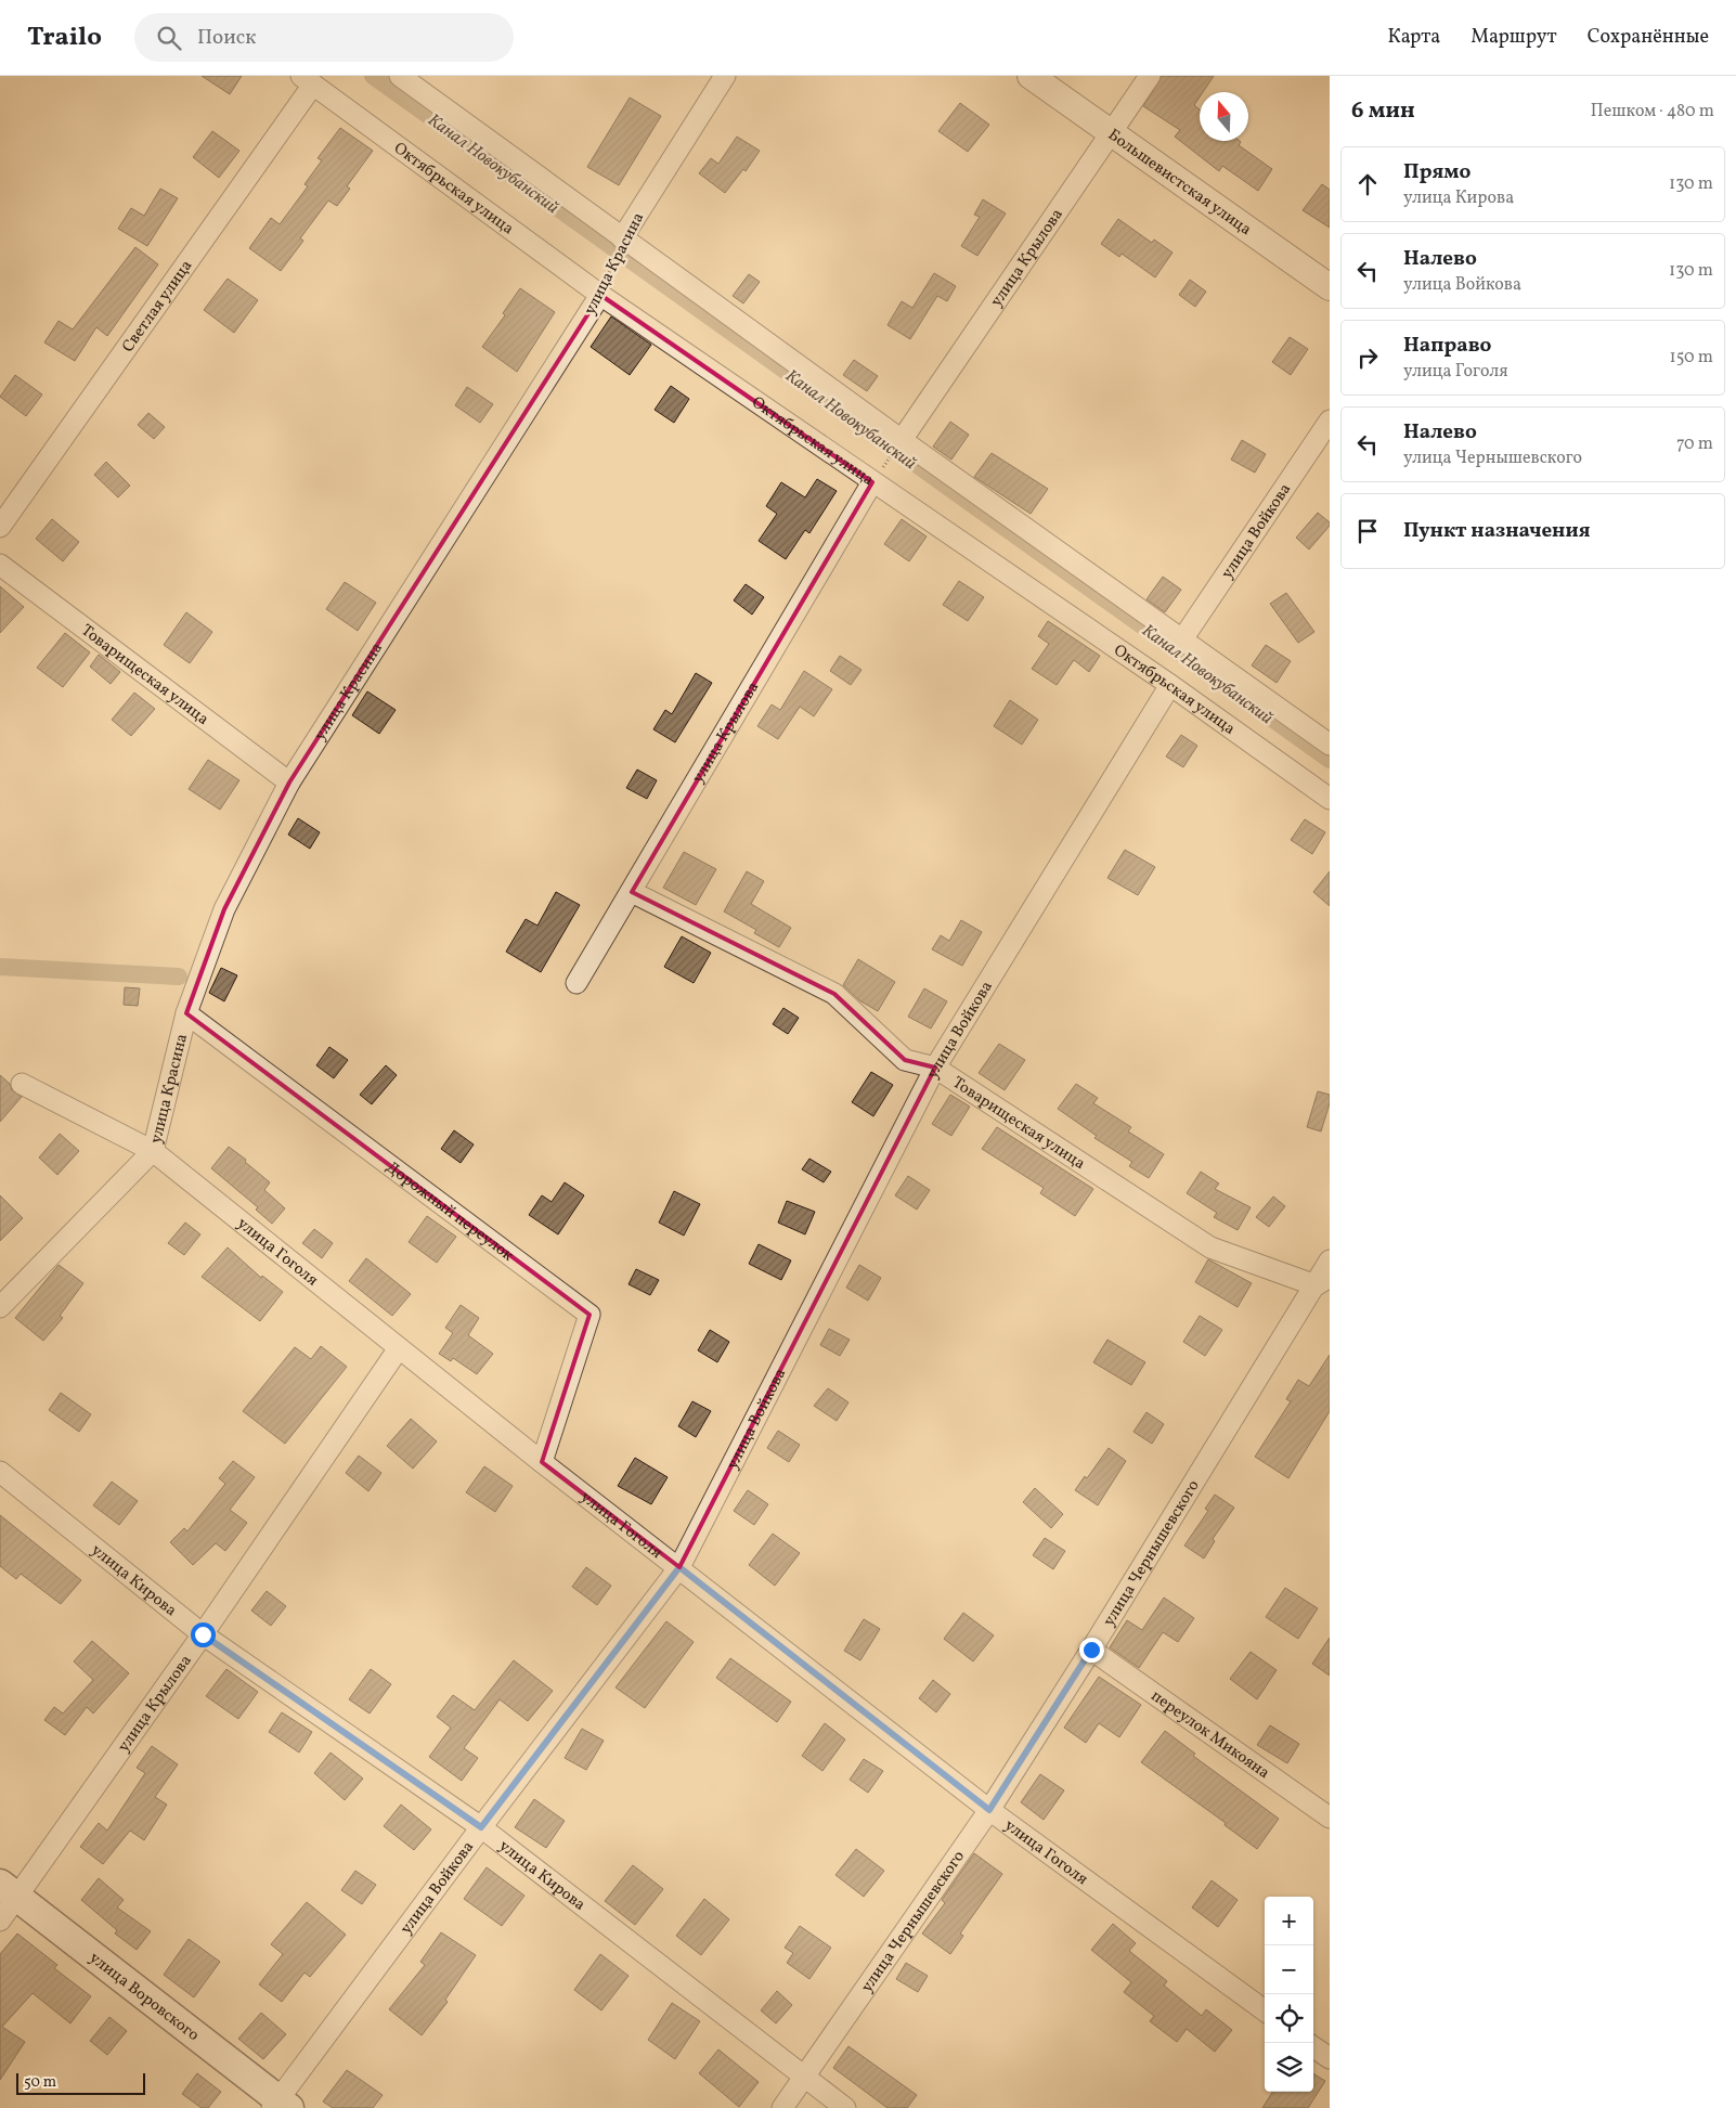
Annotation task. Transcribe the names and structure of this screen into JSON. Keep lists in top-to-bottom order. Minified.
{"streets":{"main road":["улица Воровского"],"street":["Большевистская улица","Октябрьская улица","улица Крылова","улица Красина","Светлая улица","улица Войкова","Товарищеская улица","Дорожный переулок","улица Гоголя","улица Чернышевского","улица Кирова","переулок Микояна"]},"crossings":[["Большевистская улица","улица Крылова"],["Октябрьская улица","улица Крылова"],["Октябрьская улица","улица Красина"],["Октябрьская улица","Светлая улица"],["Октябрьская улица","улица Войкова"],["улица Крылова","Товарищеская улица"],["улица Крылова","улица Гоголя"],["улица Крылова","улица Кирова"],["улица Крылова","улица Воровского"],["улица Красина","Товарищеская улица"],["улица Красина","Дорожный переулок"],["улица Красина","улица Гоголя"],["улица Войкова","Товарищеская улица"],["улица Войкова","улица Гоголя"],["улица Войкова","улица Кирова"],["улица Войкова","улица Воровского"],["Товарищеская улица","улица Чернышевского"],["Дорожный переулок","улица Гоголя"],["улица Гоголя","улица Чернышевского"],["улица Чернышевского","улица Кирова"],["улица Чернышевского","переулок Микояна"]],"water":["Канал Новокубанский"],"scale_bar":"50 m","north":"top","page":{"header":"Trailo","search":"Поиск","nav":["Карта","Маршрут","Сохранённые"],"heading":["6 мин","Пешком · 480 m"],"list":[["Прямо","улица Кирова","130 m"],["Налево","улица Войкова","130 m"],["Направо","улица Гоголя","150 m"],["Налево","улица Чернышевского","70 m"],"Пункт назначения"],"map_buttons":["+","−"],"scale":"50 m"}}
